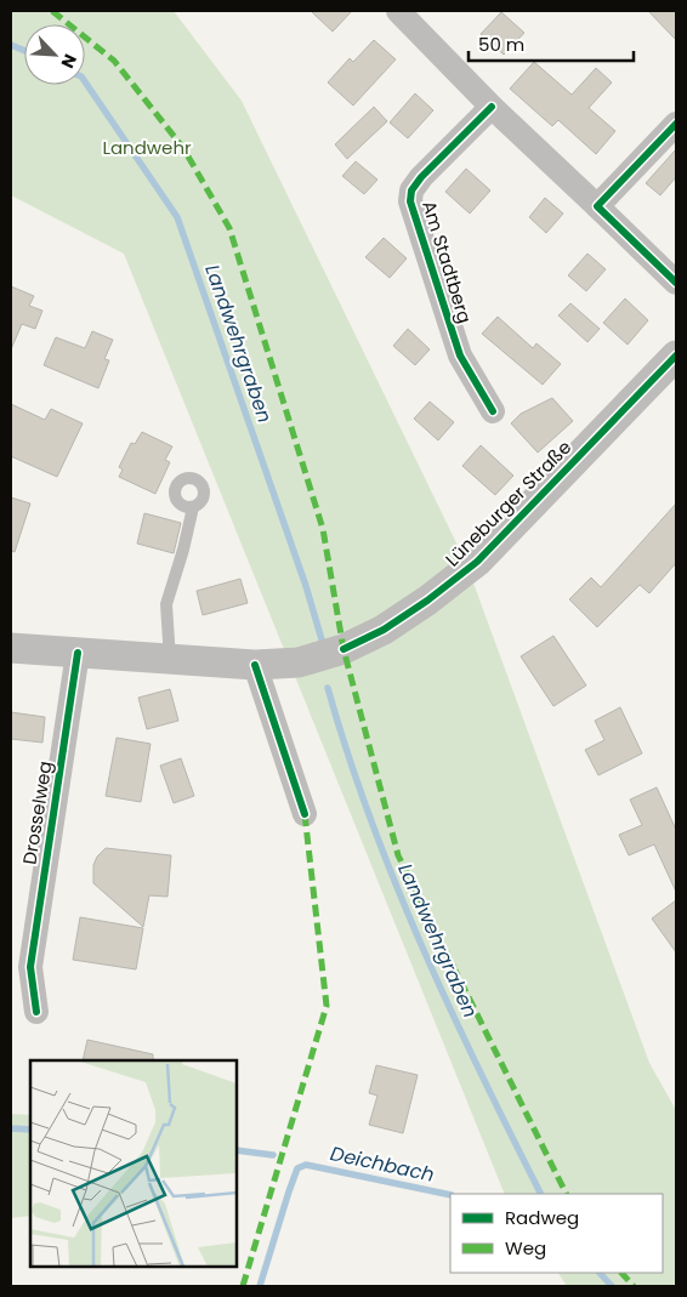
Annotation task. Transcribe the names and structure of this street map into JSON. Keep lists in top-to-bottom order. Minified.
{"streets":{"street":["Am Stadtberg","Lüneburger Straße","Drosselweg"]},"crossings":[["Lüneburger Straße","Drosselweg"]],"water":["Landwehrgraben","Deichbach"],"parks":["Landwehr"],"legend":["Radweg","Weg"],"scale_bar":"50 m","north":"bottom right"}
